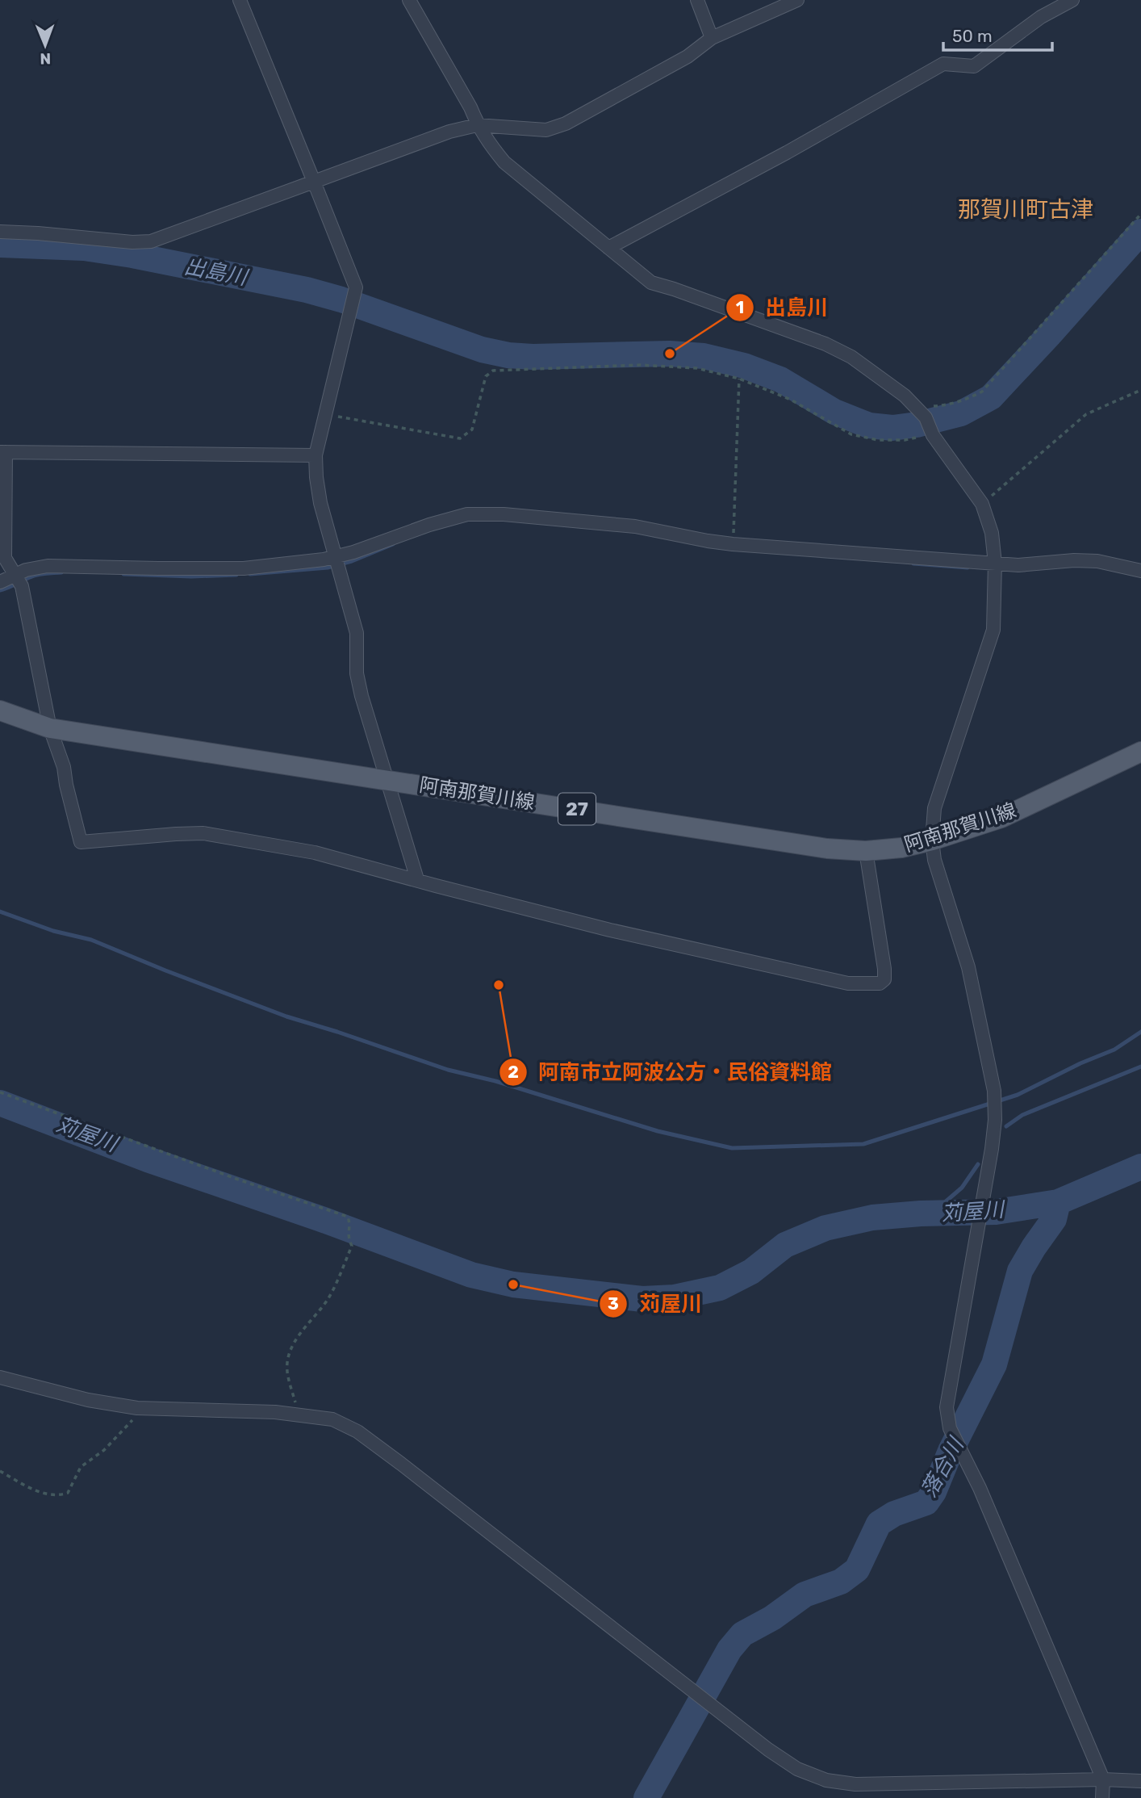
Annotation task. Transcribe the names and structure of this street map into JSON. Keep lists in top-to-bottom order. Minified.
{"streets":{"main road":["阿南那賀川線","27"]},"districts":["那賀川町古津"],"water":["出島川","苅屋川","落合川"],"places":["出島川","阿南市立阿波公方・民俗資料館","苅屋川"],"scale_bar":"50 m","north":"bottom"}
